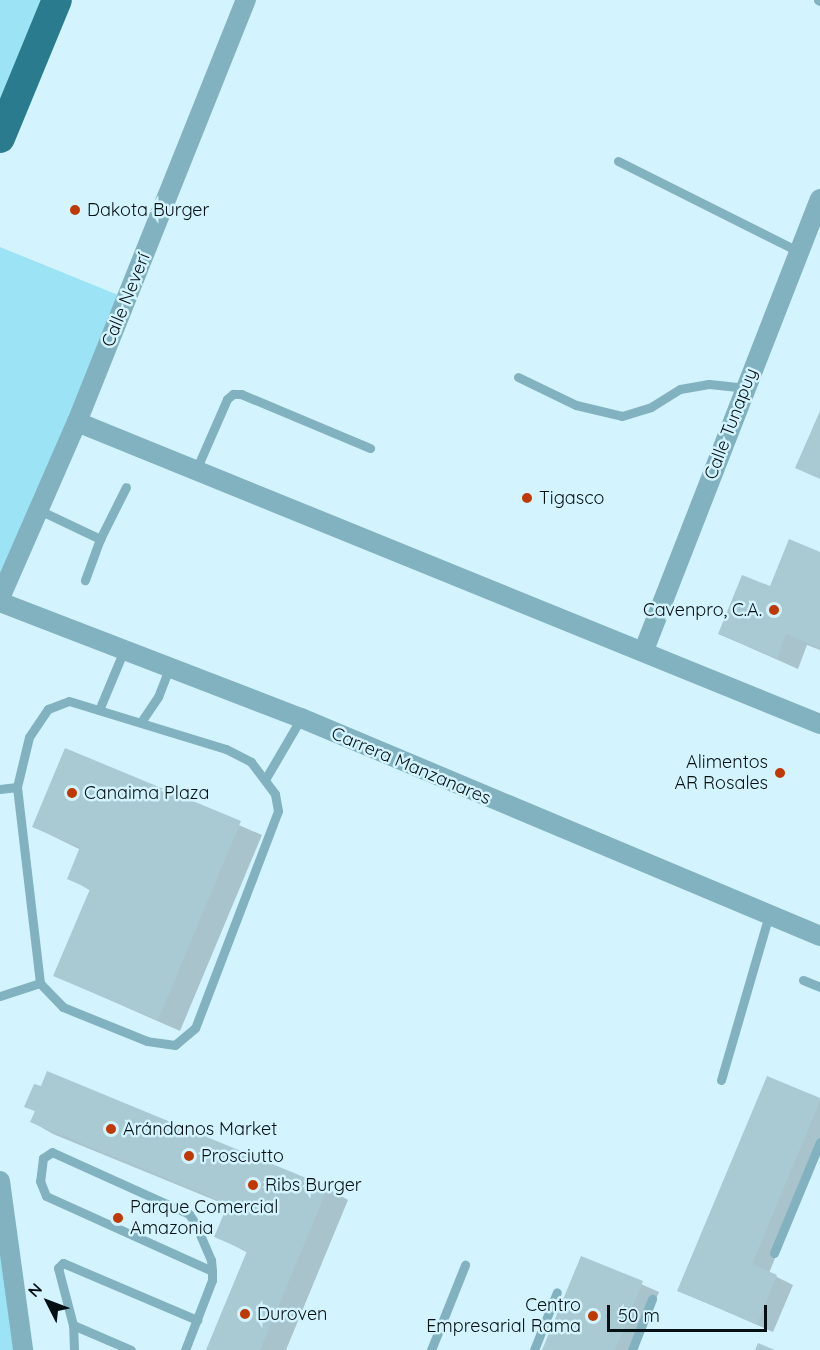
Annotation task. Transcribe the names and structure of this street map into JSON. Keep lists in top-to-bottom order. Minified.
{"streets":{"street":["Calle Neverí","Calle Tunapuy","Carrera Manzanares"]},"crossings":[["Calle Neverí","Carrera Manzanares"]],"places":["Dakota Burger","Tigasco","Cavenpro, C.A.","Alimentos AR Rosales","Canaima Plaza","Arándanos Market","Prosciutto","Ribs Burger","Parque Comercial Amazonia","Duroven","Centro Empresarial Rama"],"scale_bar":"50 m","north":"top left"}
